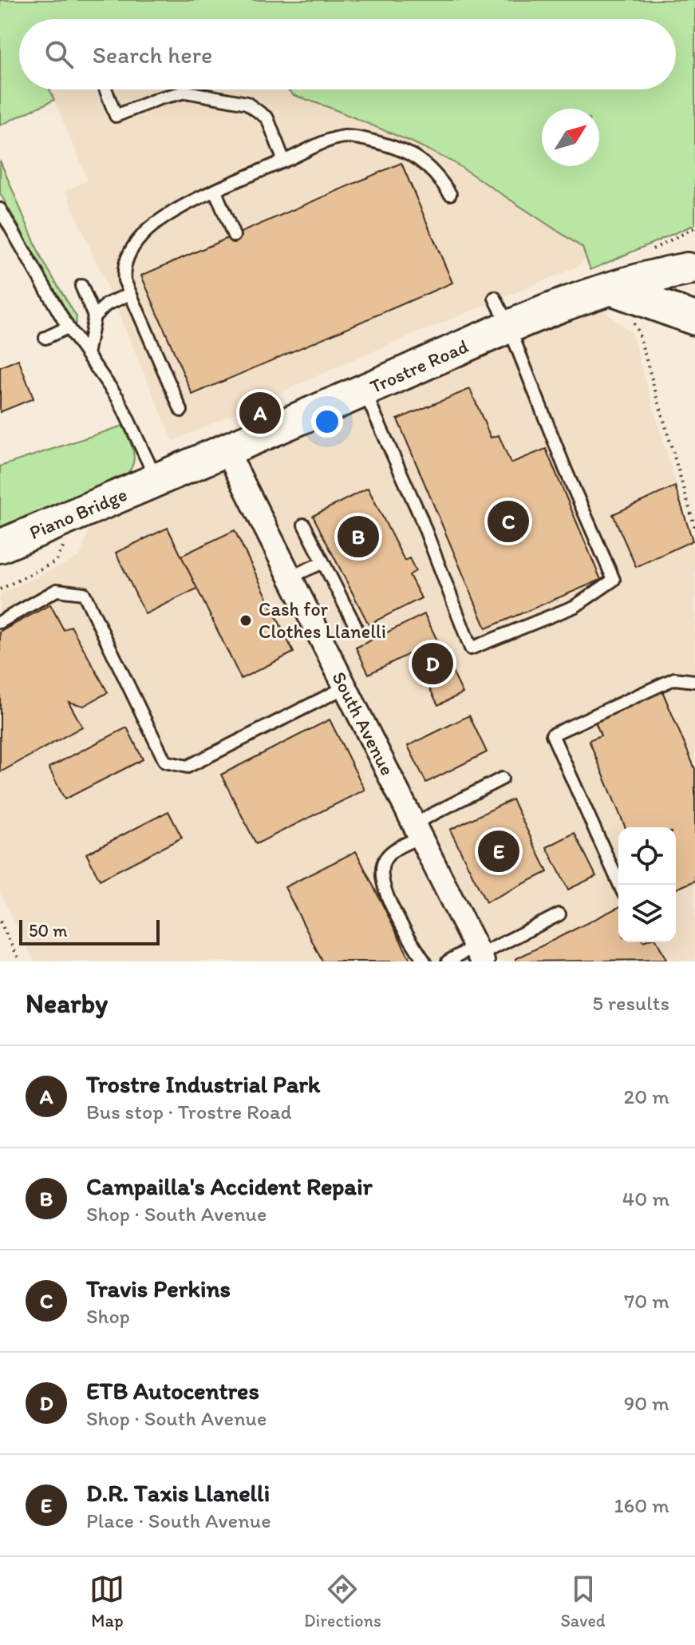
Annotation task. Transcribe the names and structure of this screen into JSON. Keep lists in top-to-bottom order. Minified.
{"streets":{"main road":["Trostre Road","Piano Bridge"],"street":["South Avenue"]},"crossings":[["Trostre Road","Piano Bridge"],["Trostre Road","South Avenue"]],"places":["Cash for Clothes Llanelli"],"scale_bar":"50 m","north":"top right","page":{"search":"Search here","pins":["A","C","B","D","E"],"scale":"50 m","heading":["Nearby","5 results"],"list":[{"mark":"A","name":"Trostre Industrial Park","note":"Bus stop · Trostre Road","value":"20 m"},{"mark":"B","name":"Campailla's Accident Repair","note":"Shop · South Avenue","value":"40 m"},{"mark":"C","name":"Travis Perkins","note":"Shop","value":"70 m"},{"mark":"D","name":"ETB Autocentres","note":"Shop · South Avenue","value":"90 m"},{"mark":"E","name":"D.R. Taxis Llanelli","note":"Place · South Avenue","value":"160 m"}],"nav":["Map","Directions","Saved"]}}
